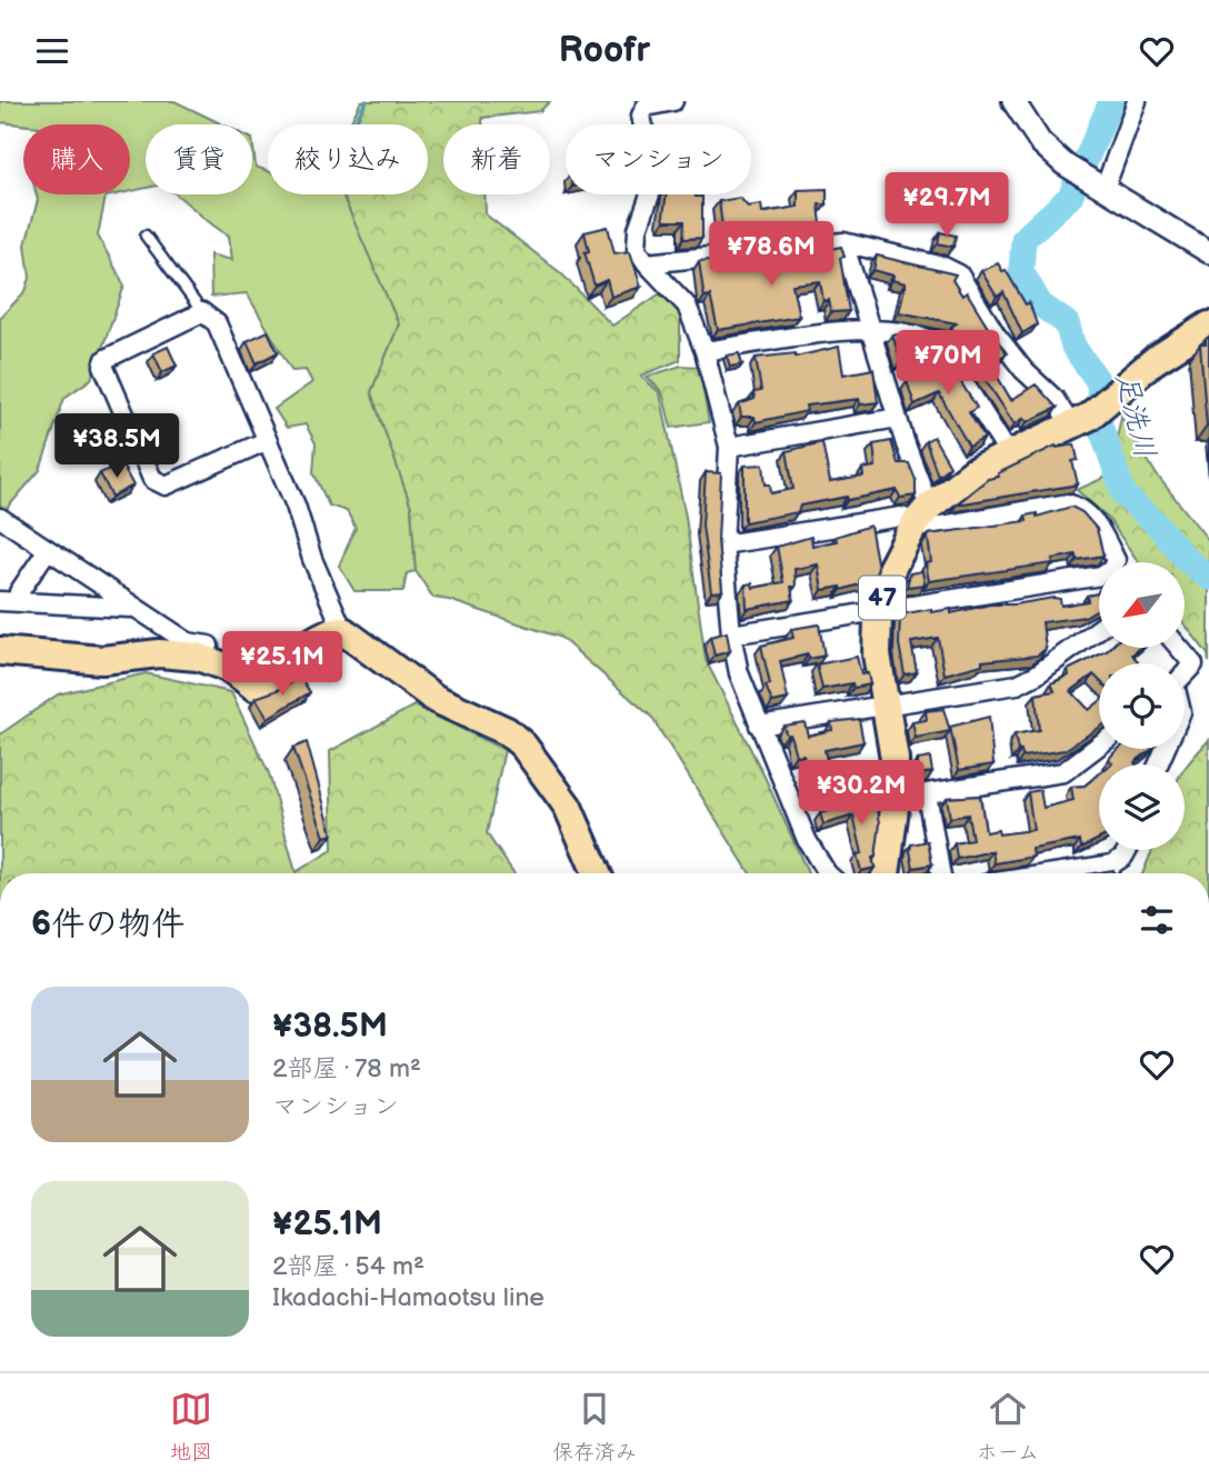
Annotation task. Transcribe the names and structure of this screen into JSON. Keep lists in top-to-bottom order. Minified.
{"streets":{"main road":["47"]},"water":["足洗川"],"north":"bottom left","page":{"header":"Roofr","chip":["購入","賃貸","絞り込み","新着","マンション"],"price":["¥29.7M","¥78.6M","¥70M","¥38.5M","¥25.1M","¥30.2M"],"heading":"6件の物件","list":[{"name":"¥38.5M","note":"2部屋 · 78 m² · マンション"},{"name":"¥25.1M","note":"2部屋 · 54 m² · Ikadachi-Hamaotsu line"}],"tabs":["地図","保存済み","ホーム"]}}
